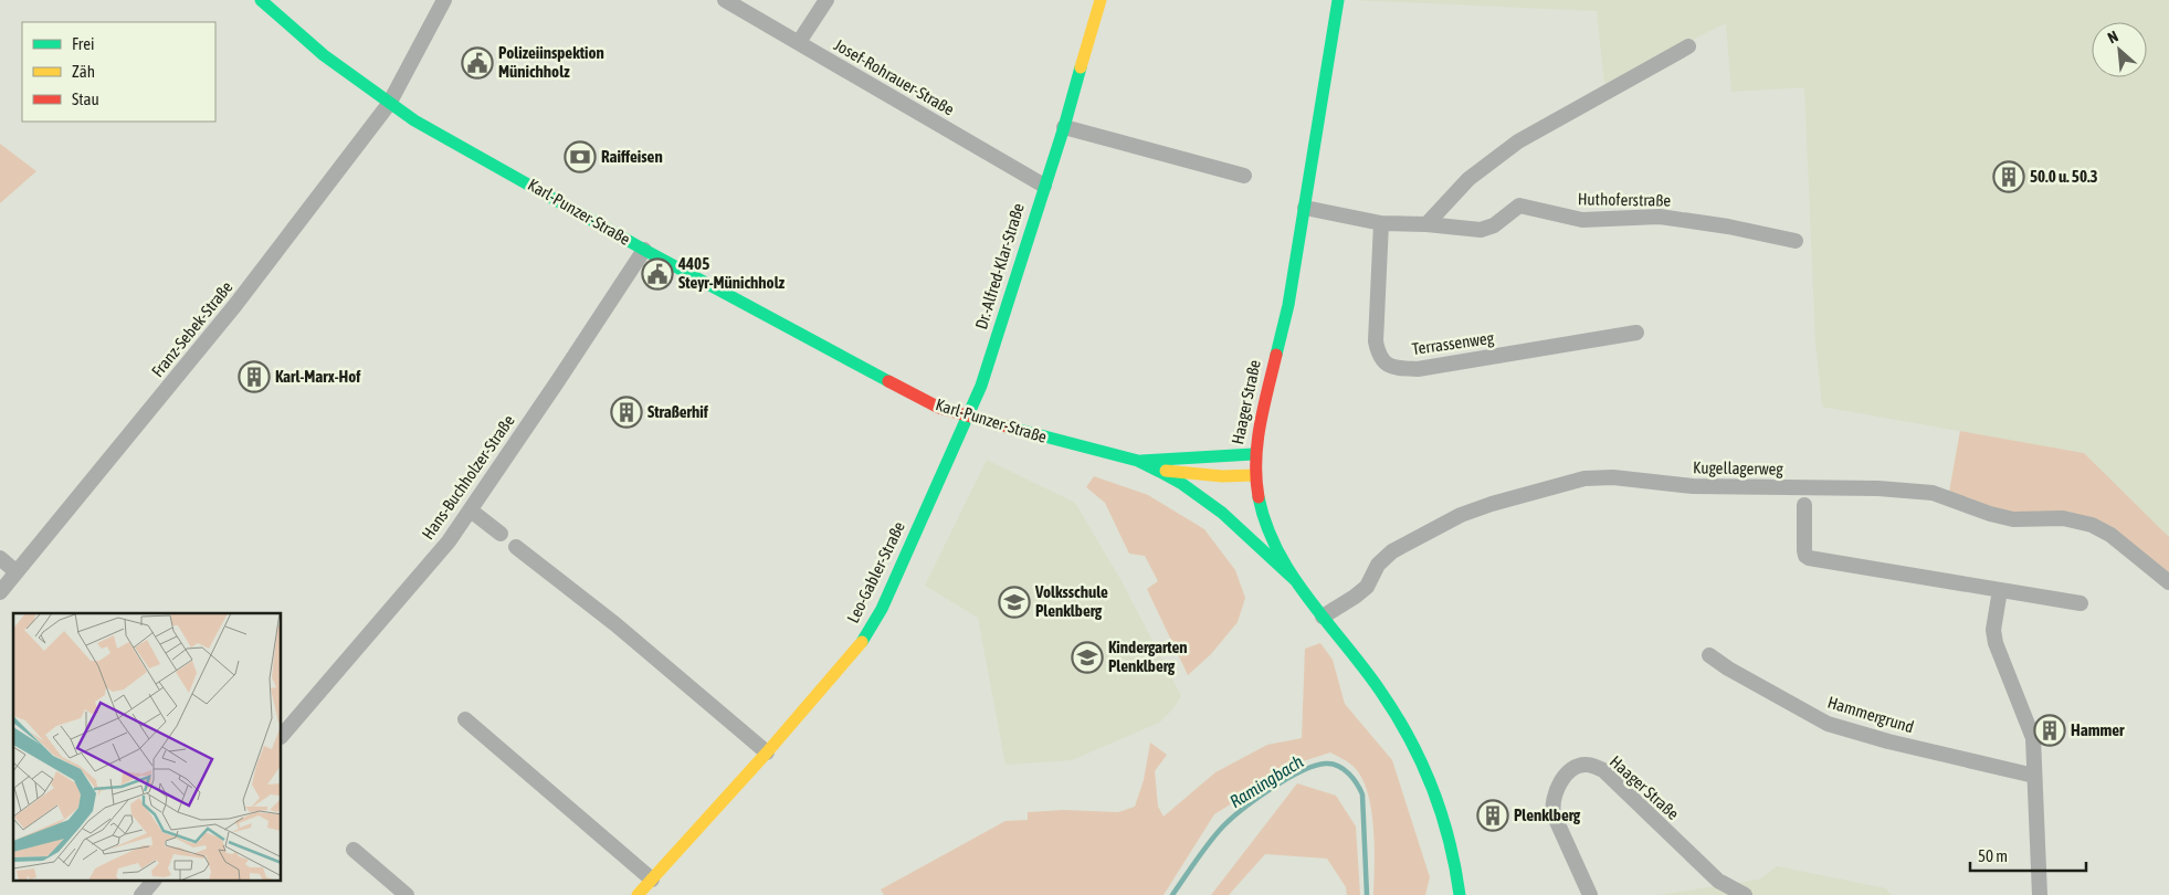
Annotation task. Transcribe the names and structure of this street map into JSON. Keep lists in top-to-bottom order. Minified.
{"streets":{"street":["Josef-Rohrauer-Straße","Huthoferstraße","Karl-Punzer-Straße","Dr.-Alfred-Klar-Straße","Franz-Sebek-Straße","Terrassenweg","Haager Straße","Kugellagerweg","Hans-Buchholzer-Straße","Leo-Gabler-Straße","Hammergrund"]},"crossings":[["Josef-Rohrauer-Straße","Dr.-Alfred-Klar-Straße"],["Huthoferstraße","Terrassenweg"],["Huthoferstraße","Haager Straße"],["Karl-Punzer-Straße","Dr.-Alfred-Klar-Straße"],["Karl-Punzer-Straße","Franz-Sebek-Straße"],["Karl-Punzer-Straße","Haager Straße"],["Karl-Punzer-Straße","Hans-Buchholzer-Straße"],["Karl-Punzer-Straße","Leo-Gabler-Straße"],["Dr.-Alfred-Klar-Straße","Leo-Gabler-Straße"],["Haager Straße","Kugellagerweg"]],"water":["Ramingbach"],"places":{"public building":["Polizeiinspektion Münichholz","4405 Steyr-Münichholz"],"bank":["Raiffeisen"],"building":["50.0 u. 50.3","Karl-Marx-Hof","Straßerhif","Hammer","Plenklberg"],"school or university":["Volksschule Plenklberg","Kindergarten Plenklberg"]},"legend":["Frei","Zäh","Stau"],"scale_bar":"50 m","north":"top left"}
